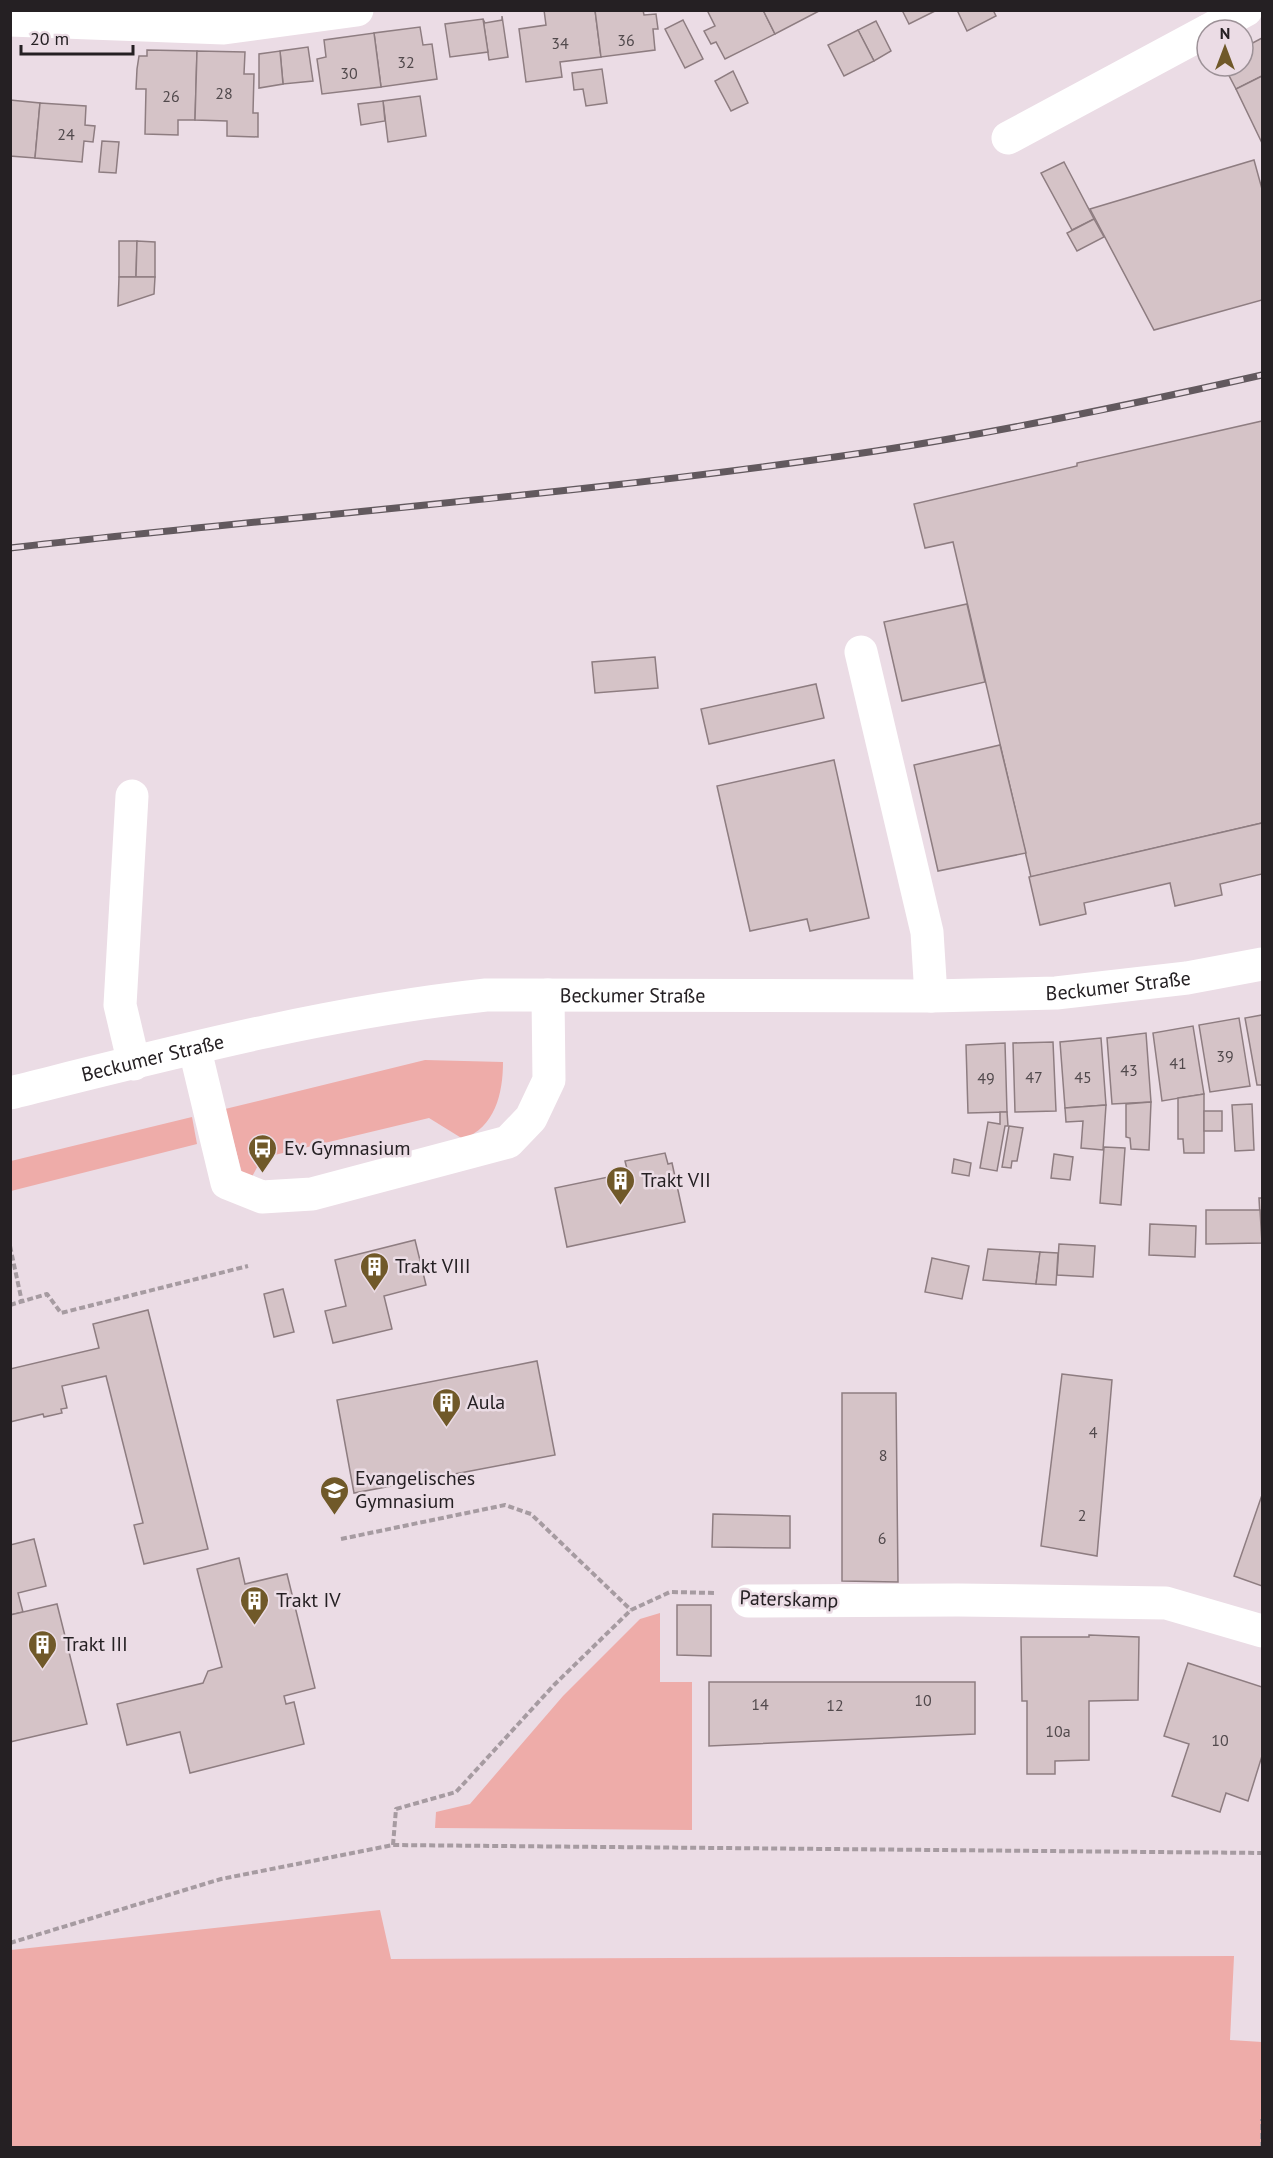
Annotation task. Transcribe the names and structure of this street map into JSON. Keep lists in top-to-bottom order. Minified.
{"streets":{"main road":["Beckumer Straße","Paterskamp"]},"places":{"bus stop":["Ev. Gymnasium"],"building":["Trakt VII","Trakt VIII","Aula","Trakt IV","Trakt III"],"school or university":["Evangelisches Gymnasium"]},"house_numbers":["36","34","32","30","28","26","24","39","41","43","47","45","49","4","8","2","6","10","14","12","10a","10"],"scale_bar":"20 m","north":"top"}
